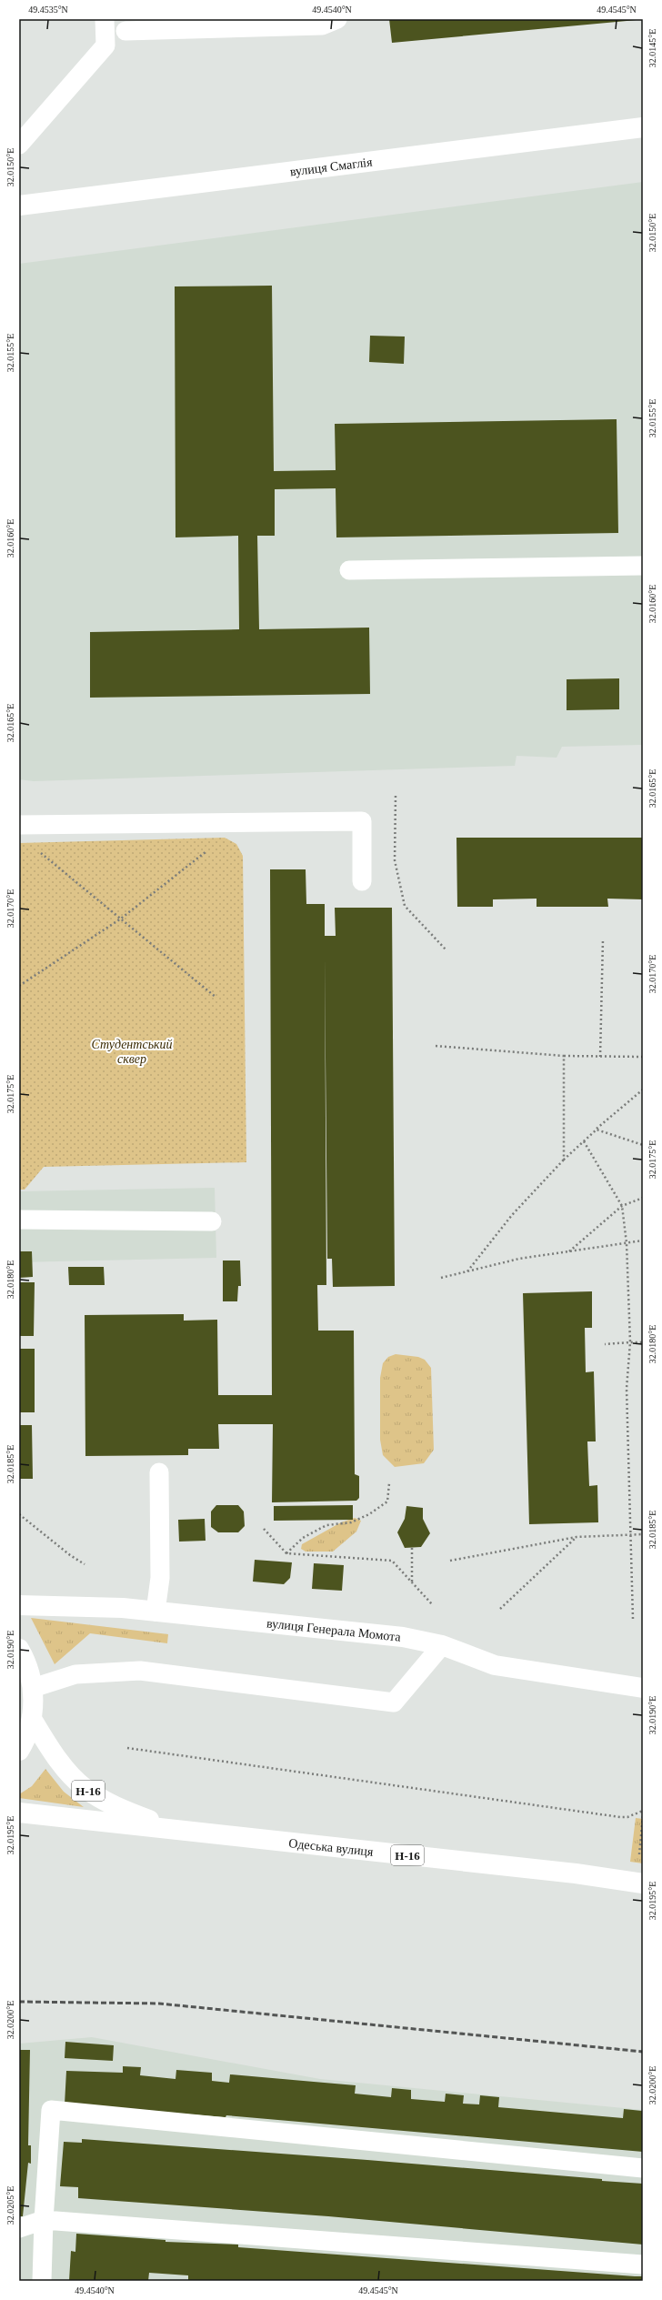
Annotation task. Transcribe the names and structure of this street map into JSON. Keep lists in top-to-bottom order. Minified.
{"streets":{"street":["вулиця Смаглія","вулиця Генерала Момота","Н-16","Одеська вулиця"]},"parks":["Студентський сквер"],"coordinates":["49.4535°N","49.4540°N","49.4545°N","32.0145°E","32.0150°E","32.0155°E","32.0160°E","32.0165°E","32.0170°E","32.0175°E","32.0180°E","32.0185°E","32.0190°E","32.0195°E","32.0200°E","32.0205°E"]}
